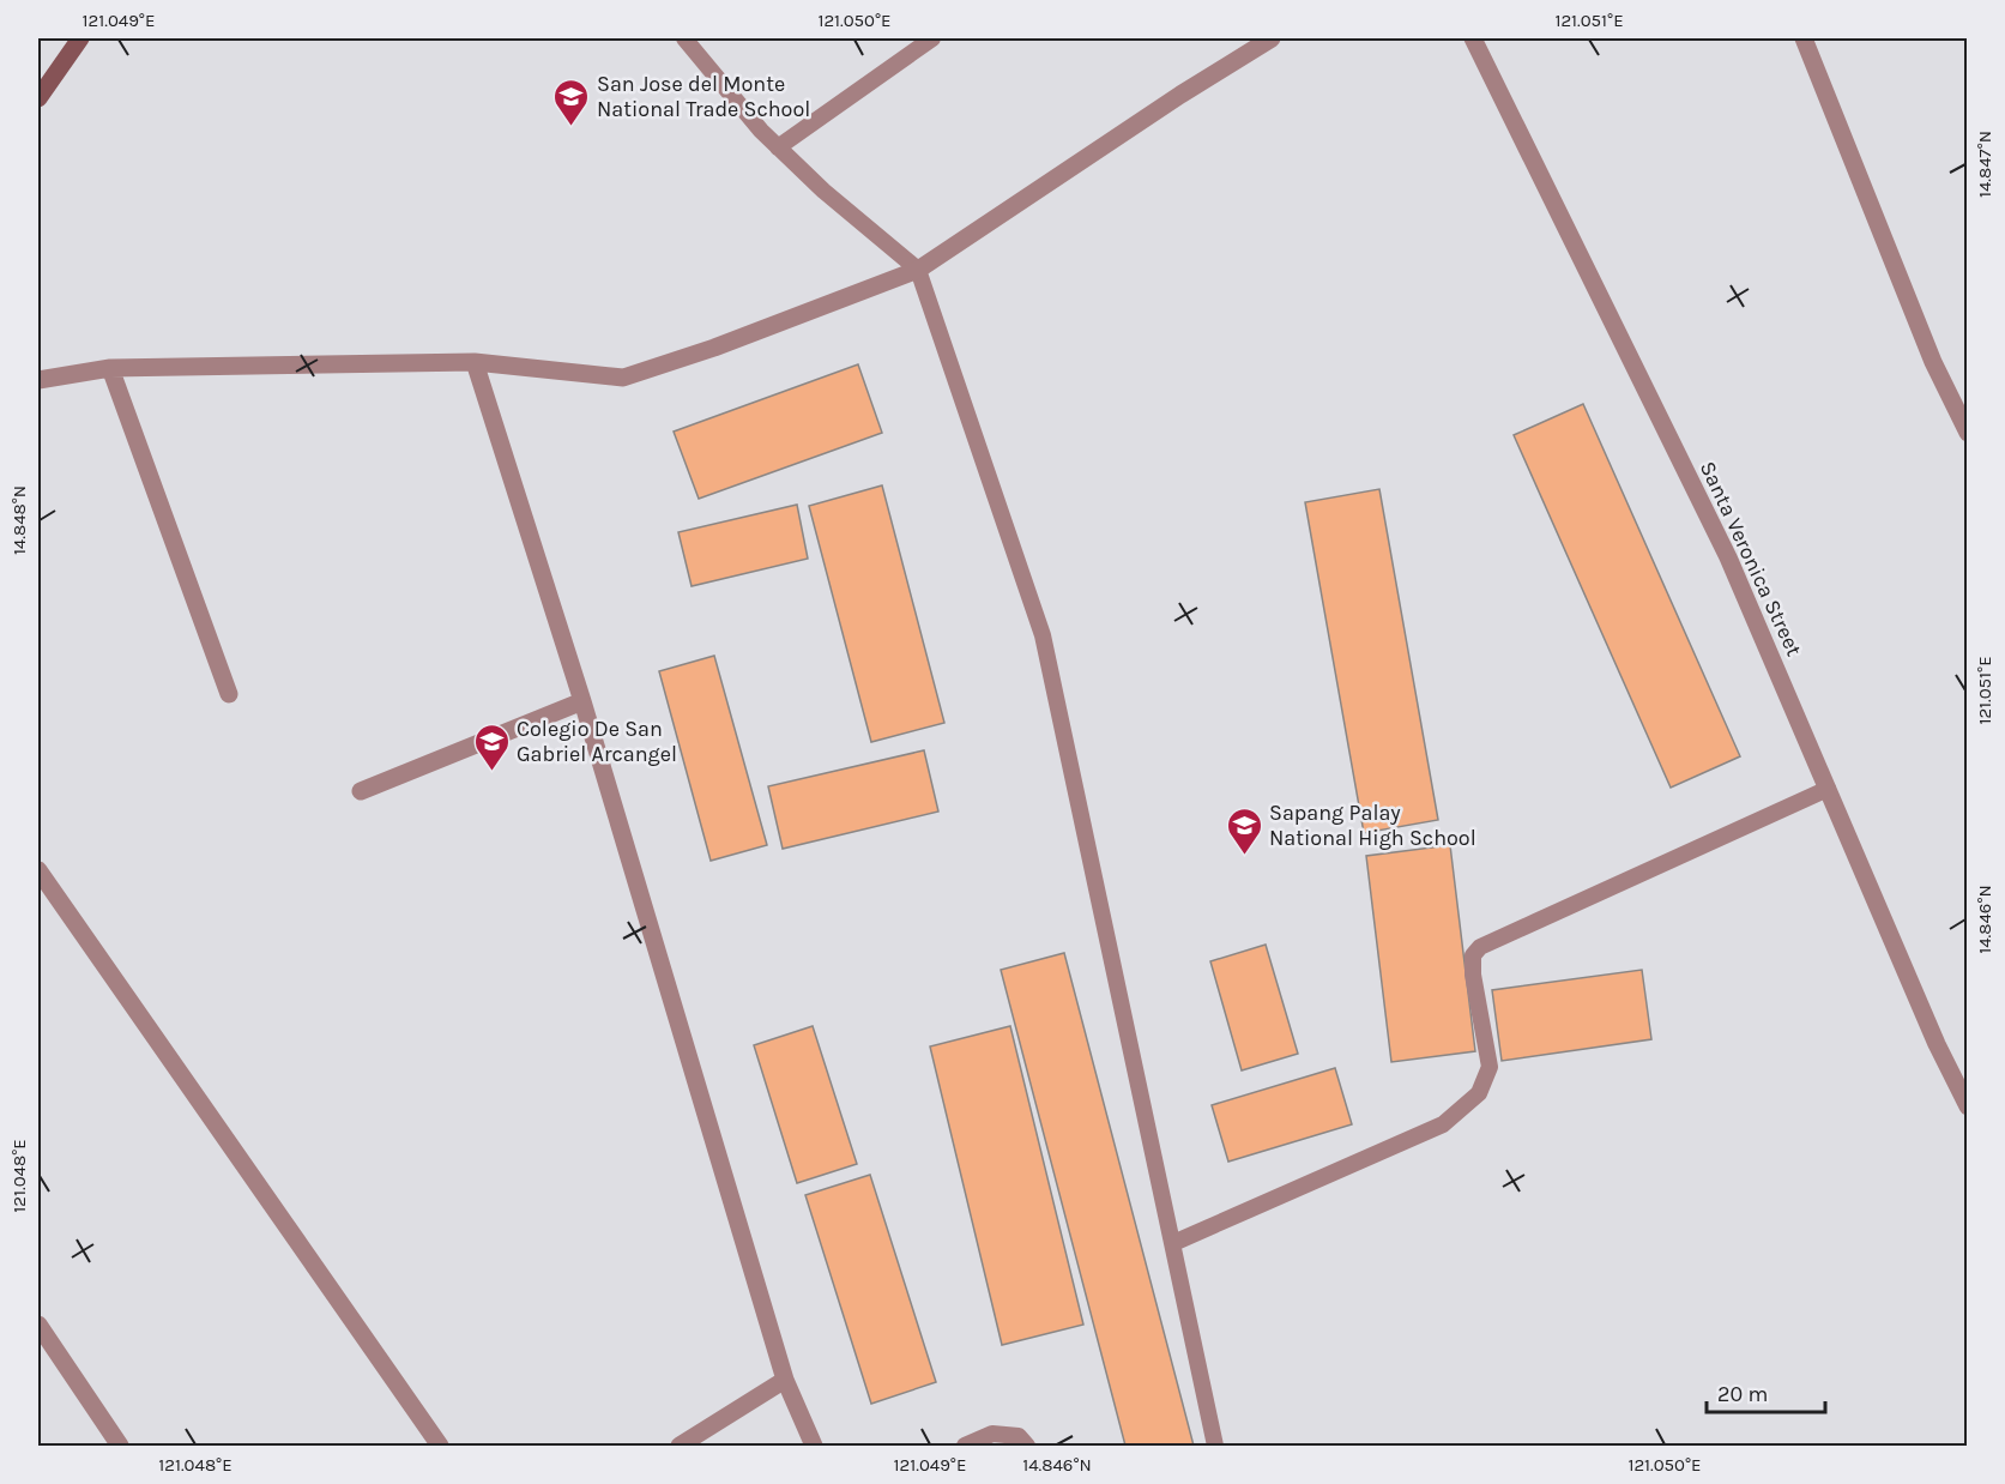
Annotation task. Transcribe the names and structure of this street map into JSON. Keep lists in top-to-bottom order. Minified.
{"streets":{"street":["Santa Veronica Street"]},"places":{"school or university":["San Jose del Monte National Trade School","Colegio De San Gabriel Arcangel","Sapang Palay National High School"]},"scale_bar":"20 m","coordinates":["121.049°E","121.050°E","121.051°E","14.847°N","14.848°N","14.846°N","121.048°E"]}
